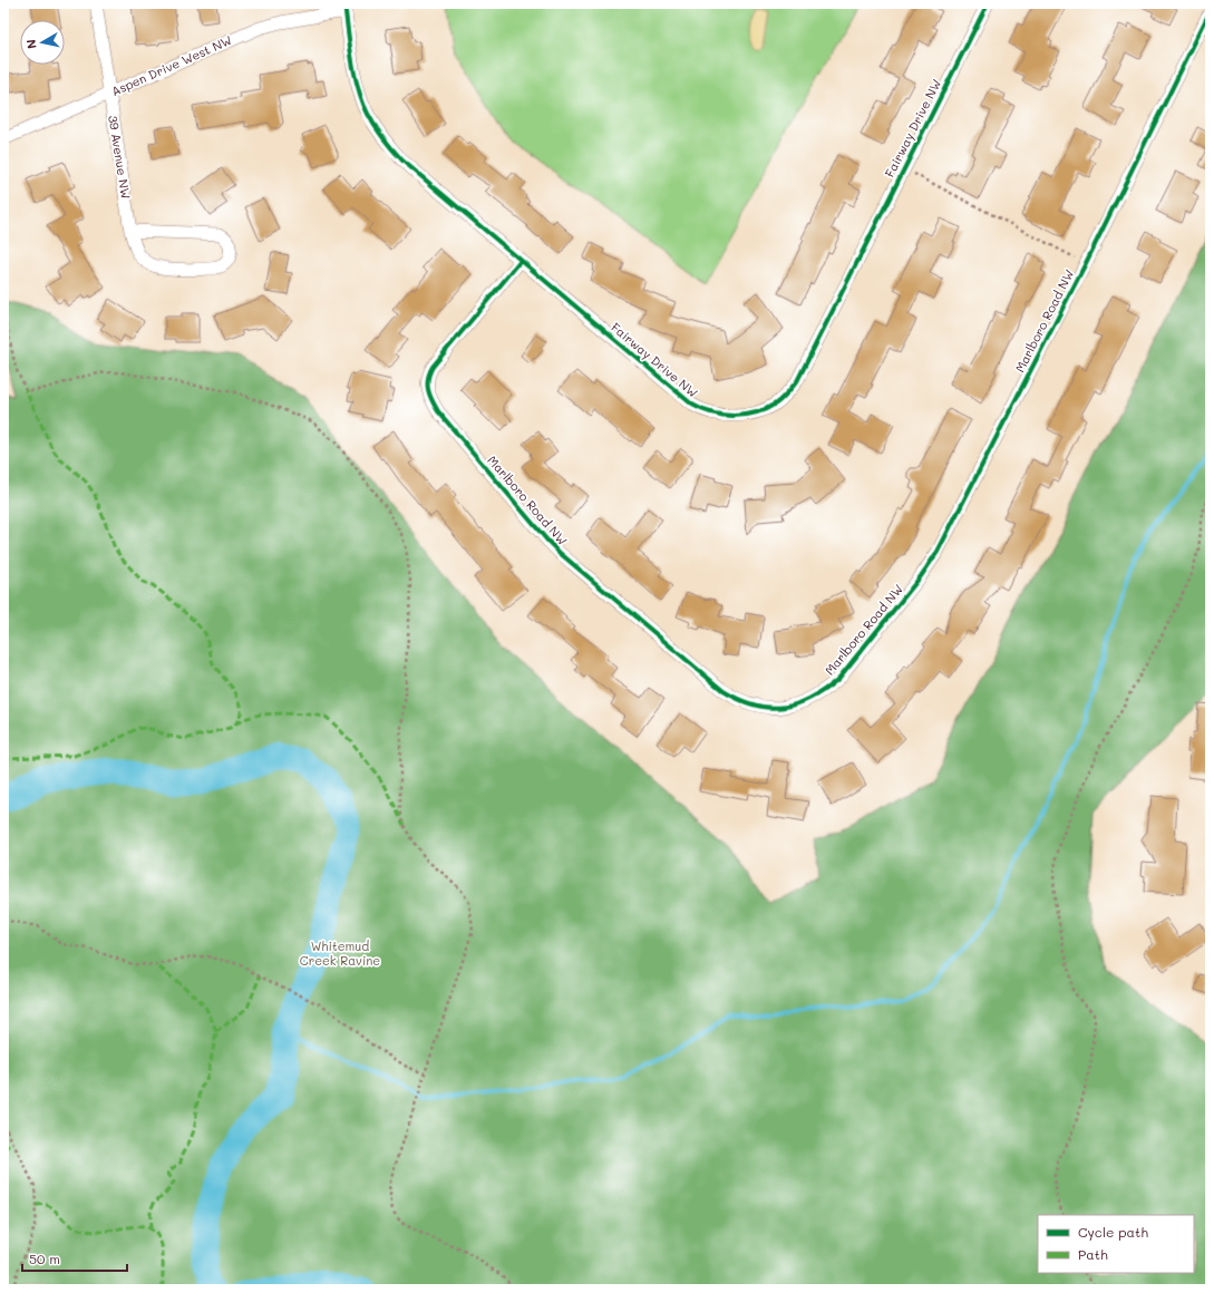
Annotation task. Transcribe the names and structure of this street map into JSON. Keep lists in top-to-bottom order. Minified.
{"streets":{"street":["Aspen Drive West NW","Fairway Drive NW","39 Avenue NW","Marlboro Road NW"]},"crossings":[["Aspen Drive West NW","Fairway Drive NW"],["Aspen Drive West NW","39 Avenue NW"],["Fairway Drive NW","Marlboro Road NW"]],"parks":["Whitemud Creek Ravine"],"legend":["Cycle path","Path"],"scale_bar":"50 m","north":"left"}
